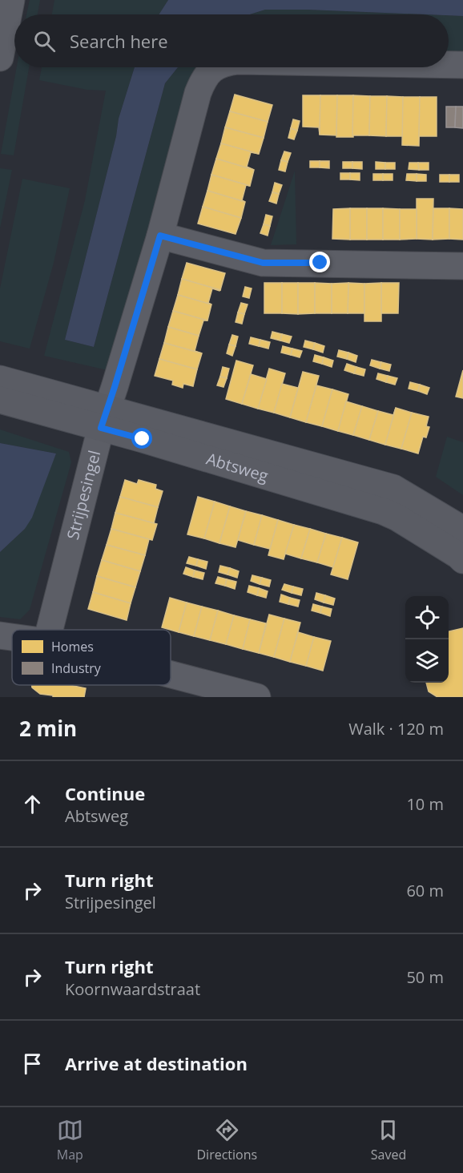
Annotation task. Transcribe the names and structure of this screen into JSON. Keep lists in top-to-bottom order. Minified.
{"streets":{"street":["Abtsweg","Strijpesingel"]},"crossings":[["Abtsweg","Strijpesingel"]],"legend":["Homes","Industry"],"page":{"search":"Search here","heading":["2 min","Walk · 120 m"],"list":[["Continue","Abtsweg","10 m"],["Turn right","Strijpesingel","60 m"],["Turn right","Koornwaardstraat","50 m"],"Arrive at destination"],"nav":["Map","Directions","Saved"]}}
